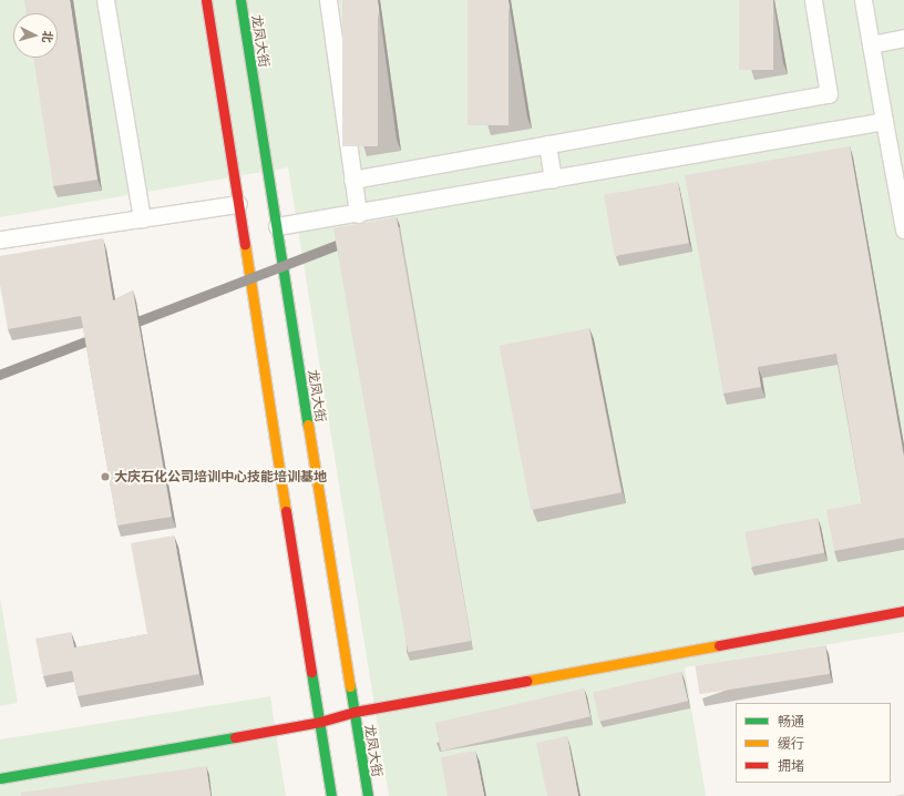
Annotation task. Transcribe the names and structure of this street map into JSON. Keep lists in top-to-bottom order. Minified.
{"streets":{"main road":["龙凤大街"]},"places":["大庆石化公司培训中心技能培训基地"],"legend":["畅通","缓行","拥堵"],"north":"right"}
